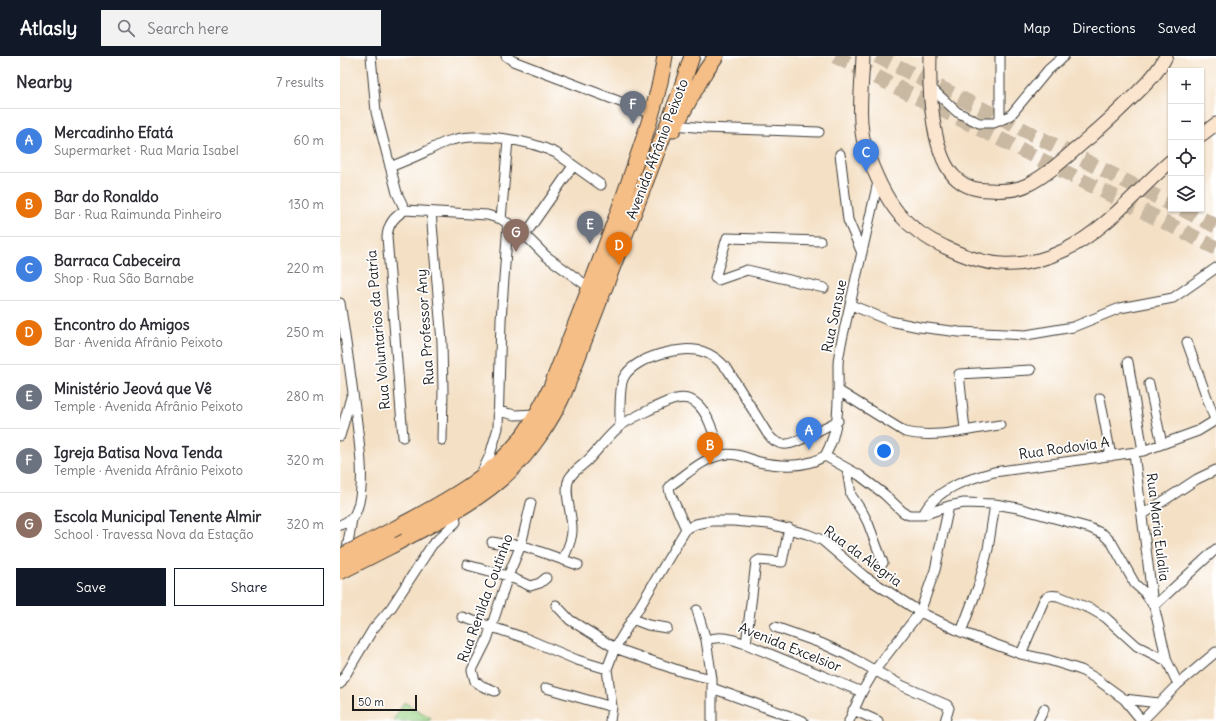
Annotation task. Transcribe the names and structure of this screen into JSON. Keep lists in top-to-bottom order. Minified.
{"streets":{"main road":["Avenida Afrânio Peixoto"],"street":["Rua Sansue","Rua Professor Any","Rua Voluntarios da Patría","Rua Rodovia A","Rua Maria Eulalia","Rua da Alegria","Rua Renilda Coutinho","Avenida Excelsior"]},"crossings":[["Rua Rodovia A","Rua Maria Eulalia"]],"scale_bar":"50 m","page":{"header":"Atlasly","search":"Search here","nav":["Map","Directions","Saved"],"heading":["Nearby","7 results"],"map_buttons":["+","−"],"pins":["F","C","E","G","D","A","B"],"list":[{"mark":"A","name":"Mercadinho Efatá","note":"Supermarket · Rua Maria Isabel","value":"60 m"},{"mark":"B","name":"Bar do Ronaldo","note":"Bar · Rua Raimunda Pinheiro","value":"130 m"},{"mark":"C","name":"Barraca Cabeceira","note":"Shop · Rua São Barnabe","value":"220 m"},{"mark":"D","name":"Encontro do Amigos","note":"Bar · Avenida Afrânio Peixoto","value":"250 m"},{"mark":"E","name":"Ministério Jeová que Vê","note":"Temple · Avenida Afrânio Peixoto","value":"280 m"},{"mark":"F","name":"Igreja Batisa Nova Tenda","note":"Temple · Avenida Afrânio Peixoto","value":"320 m"},{"mark":"G","name":"Escola Municipal Tenente Almir","note":"School · Travessa Nova da Estação","value":"320 m"}],"buttons":["Save","Share"],"scale":"50 m"}}
